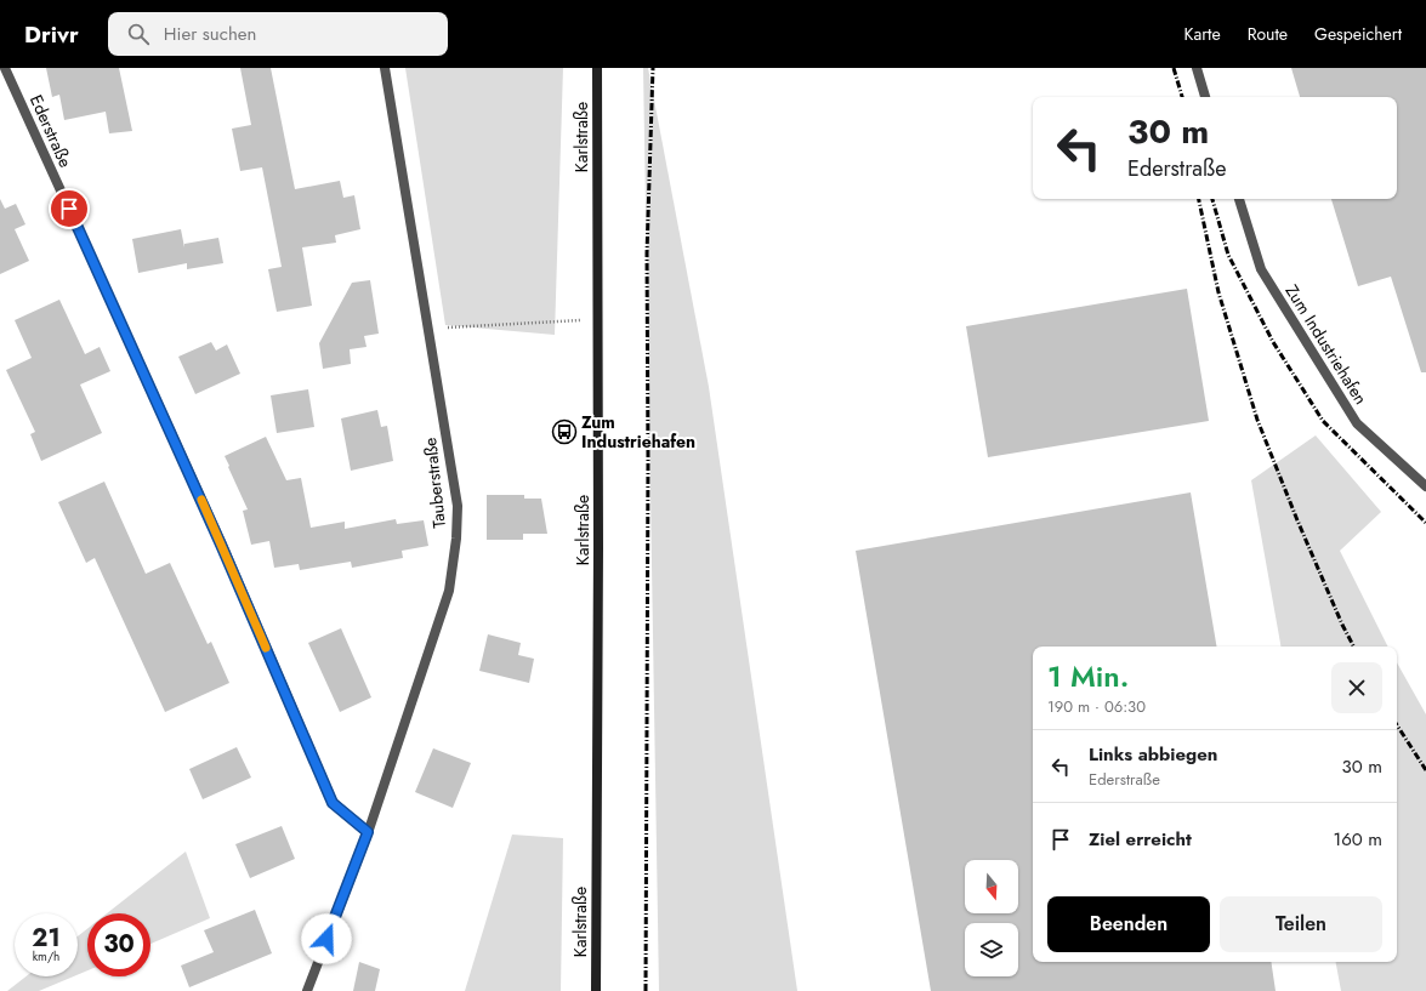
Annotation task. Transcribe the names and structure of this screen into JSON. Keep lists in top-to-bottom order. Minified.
{"streets":{"street":["Ederstraße","Karlstraße","Zum Industriehafen","Tauberstraße"]},"crossings":[["Ederstraße","Tauberstraße"]],"places":{"bus stop":["Zum Industriehafen"]},"north":"bottom","page":{"header":"Drivr","search":"Hier suchen","nav":["Karte","Route","Gespeichert"],"turn":["30 m","Ederstraße"],"heading":["1 Min.","190 m · 06:30"],"list":[{"name":"Links abbiegen","note":"Ederstraße","value":"30 m"},{"name":"Ziel erreicht","value":"160 m"}],"buttons":["Beenden","Teilen"],"speed":"21 km/h","limit":"30"}}
